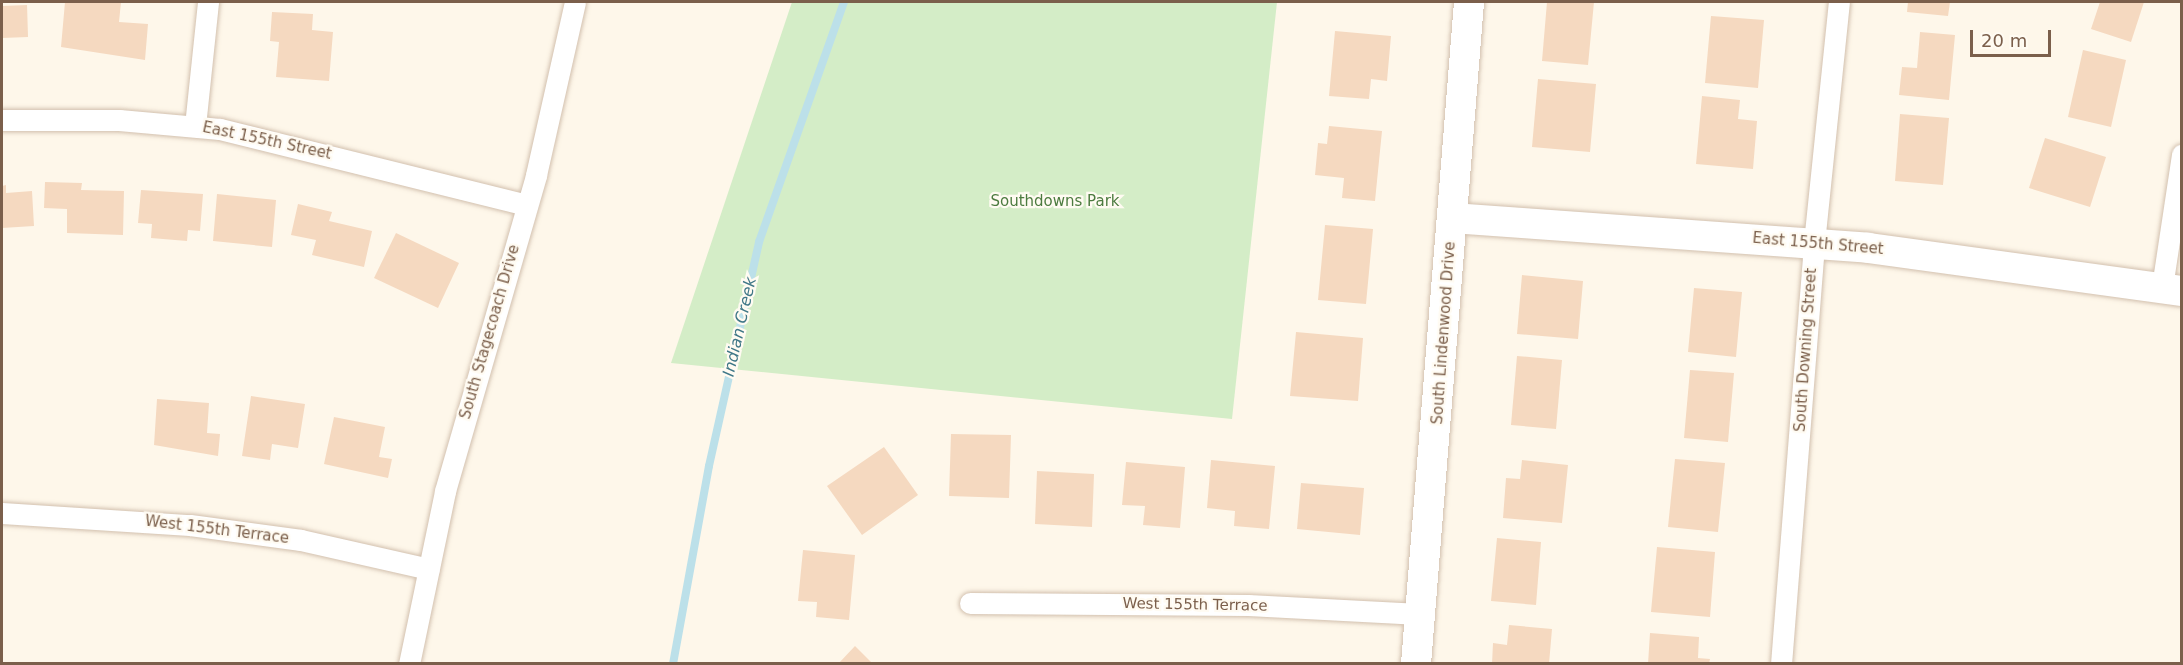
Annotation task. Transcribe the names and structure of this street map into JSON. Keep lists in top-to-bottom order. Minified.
{"streets":{"street":["East 155th Street","South Stagecoach Drive","South Lindenwood Drive","South Downing Street","West 155th Terrace"]},"crossings":[["East 155th Street","South Stagecoach Drive"],["East 155th Street","South Lindenwood Drive"],["East 155th Street","South Downing Street"],["South Stagecoach Drive","West 155th Terrace"],["South Lindenwood Drive","West 155th Terrace"]],"water":["Indian Creek"],"parks":["Southdowns Park"],"scale_bar":"20 m"}
